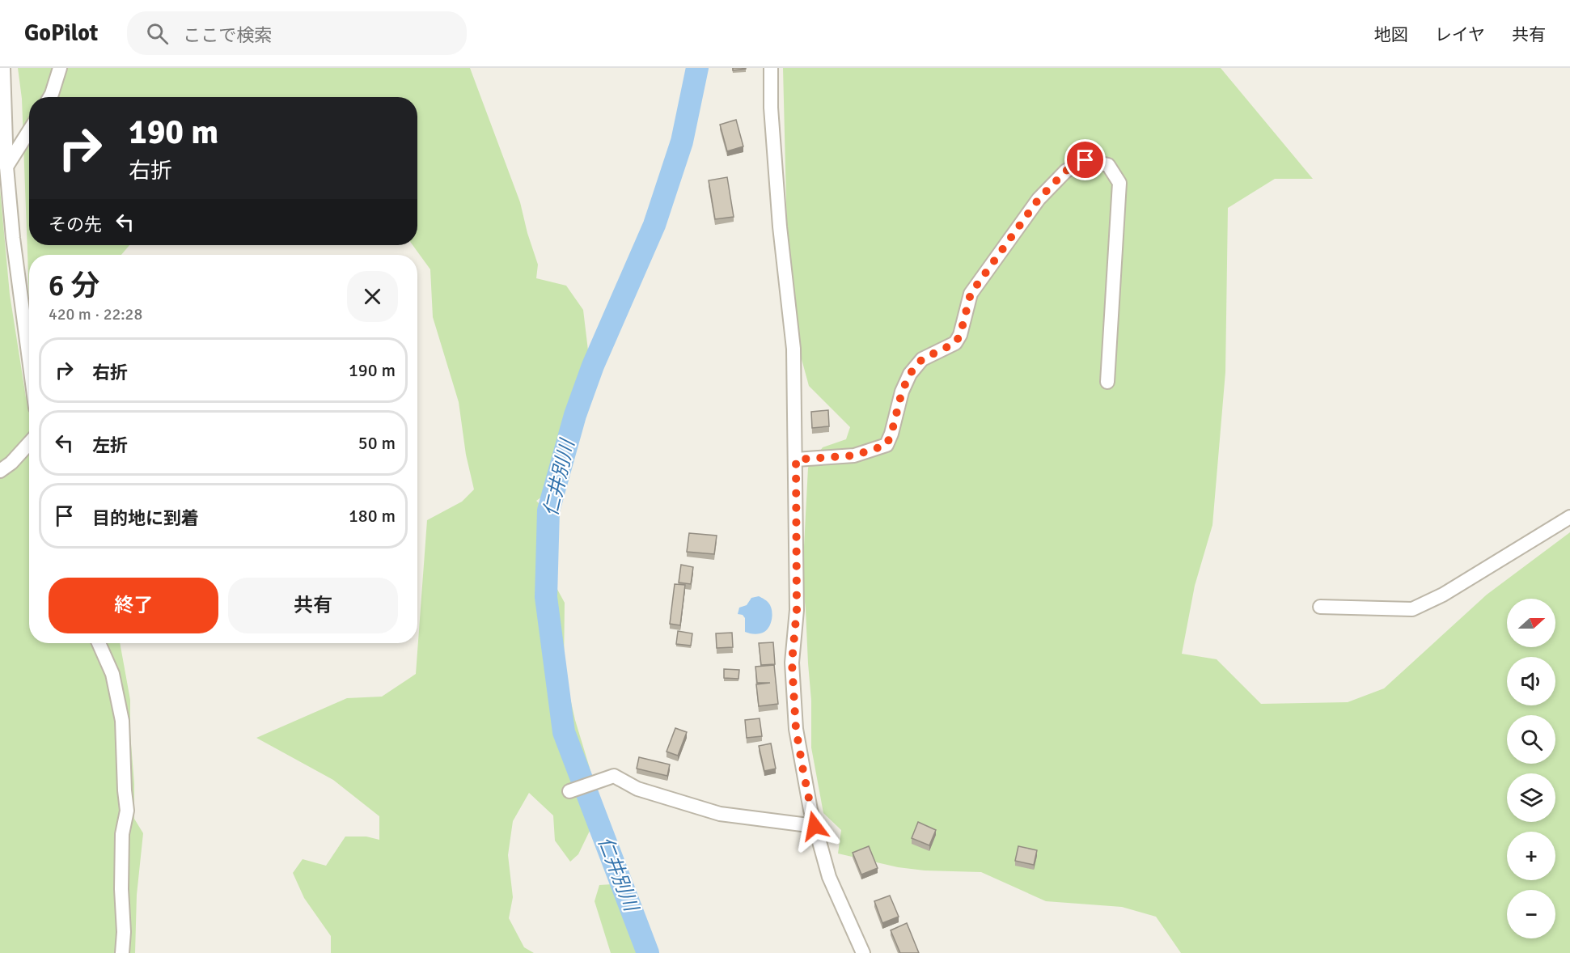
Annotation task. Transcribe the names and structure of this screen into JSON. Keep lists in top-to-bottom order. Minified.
{"water":["仁井別川"],"north":"right","page":{"header":"GoPilot","search":"ここで検索","nav":["地図","レイヤ","共有"],"turn":["190 m","右折"],"then":"その先","heading":["6 分","420 m · 22:28"],"list":[{"name":"右折","value":"190 m"},{"name":"左折","value":"50 m"},{"name":"目的地に到着","value":"180 m"}],"buttons":["終了","共有"],"map_buttons":["+","−"]}}
